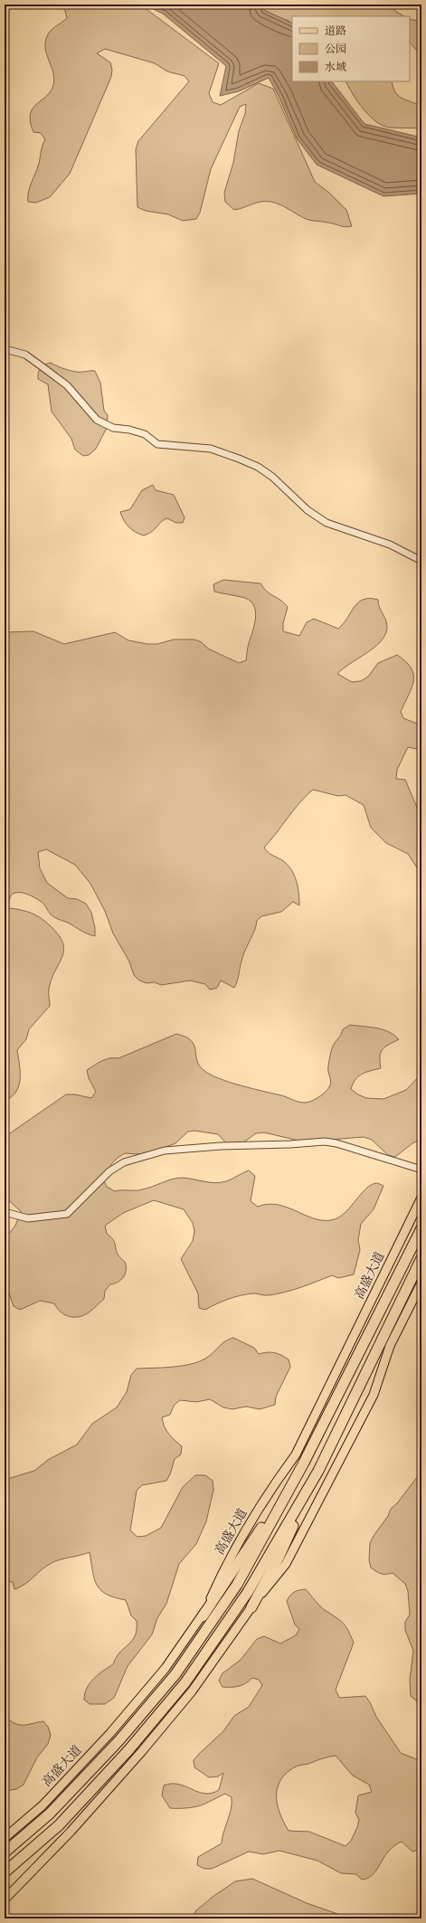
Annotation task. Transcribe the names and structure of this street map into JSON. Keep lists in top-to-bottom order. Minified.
{"streets":{"highway":["高盛大道"]},"legend":["道路","公园","水域"]}
